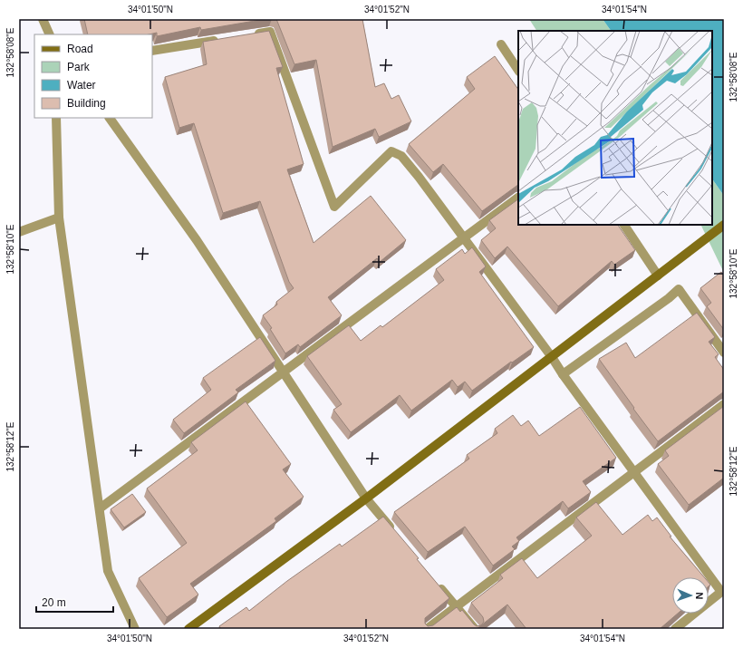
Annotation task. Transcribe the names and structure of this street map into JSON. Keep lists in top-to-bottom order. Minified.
{"legend":["Road","Park","Water","Building"],"scale_bar":"20 m","north":"right","coordinates":["34°01'50\"N","34°01'52\"N","34°01'54\"N","132°58'08\"E","132°58'10\"E","132°58'12\"E"]}
